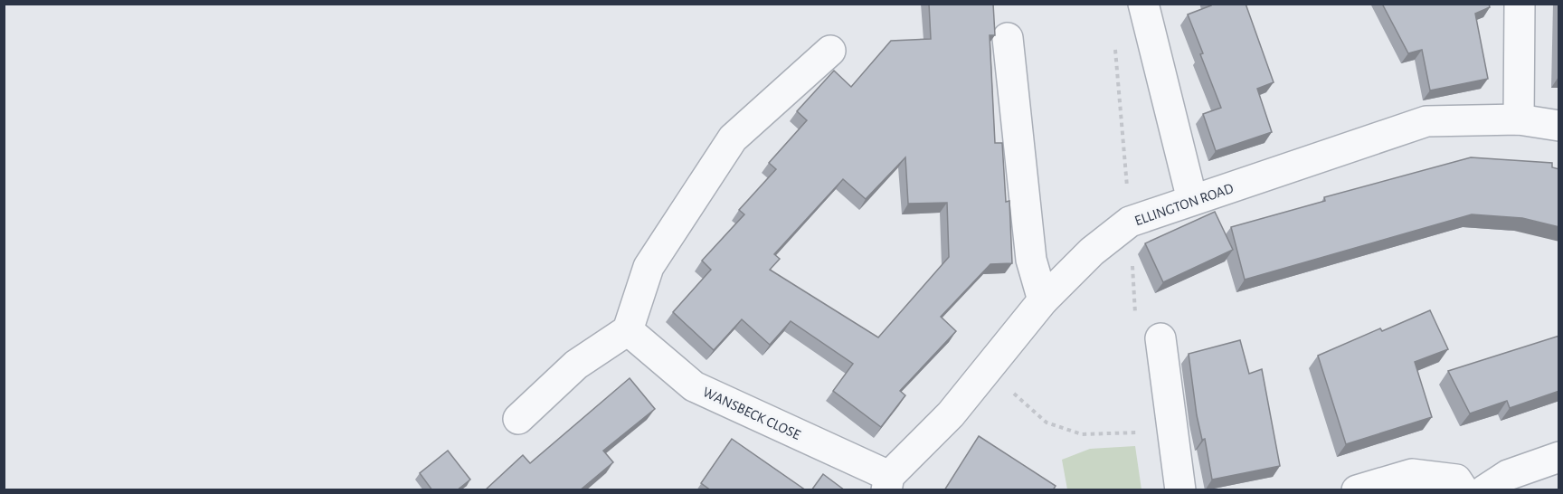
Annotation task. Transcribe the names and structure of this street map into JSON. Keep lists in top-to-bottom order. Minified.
{"streets":{"street":["ELLINGTON ROAD","WANSBECK CLOSE"]},"crossings":[["ELLINGTON ROAD","WANSBECK CLOSE"]]}
